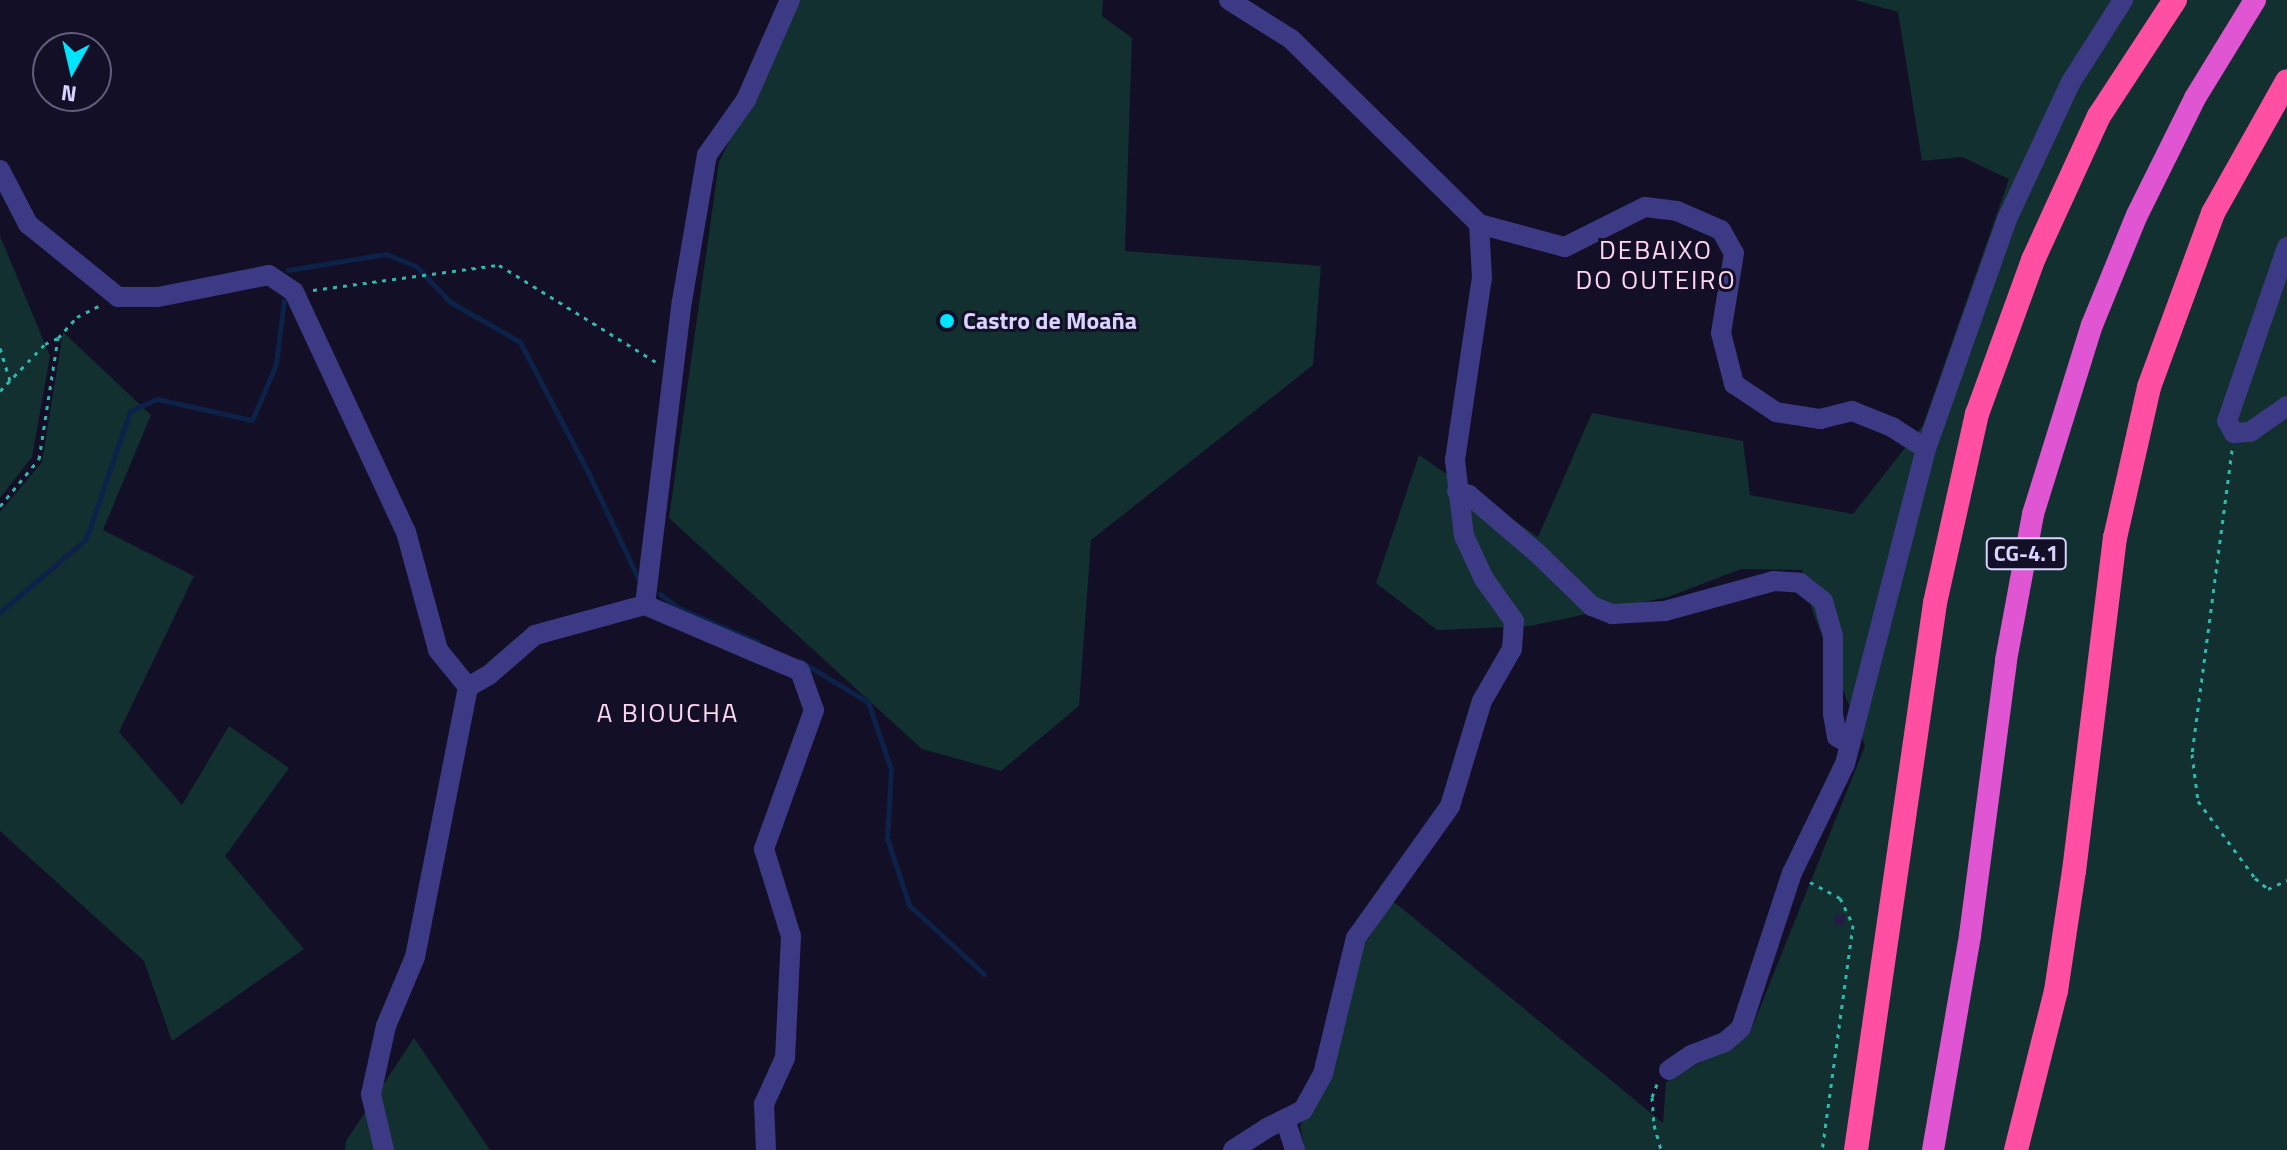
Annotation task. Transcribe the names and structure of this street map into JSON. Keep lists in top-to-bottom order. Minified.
{"streets":{"highway":["CG-4.1"]},"districts":["DEBAIXO DO OUTEIRO","A BIOUCHA"],"places":["Castro de Moaña"],"north":"bottom"}
